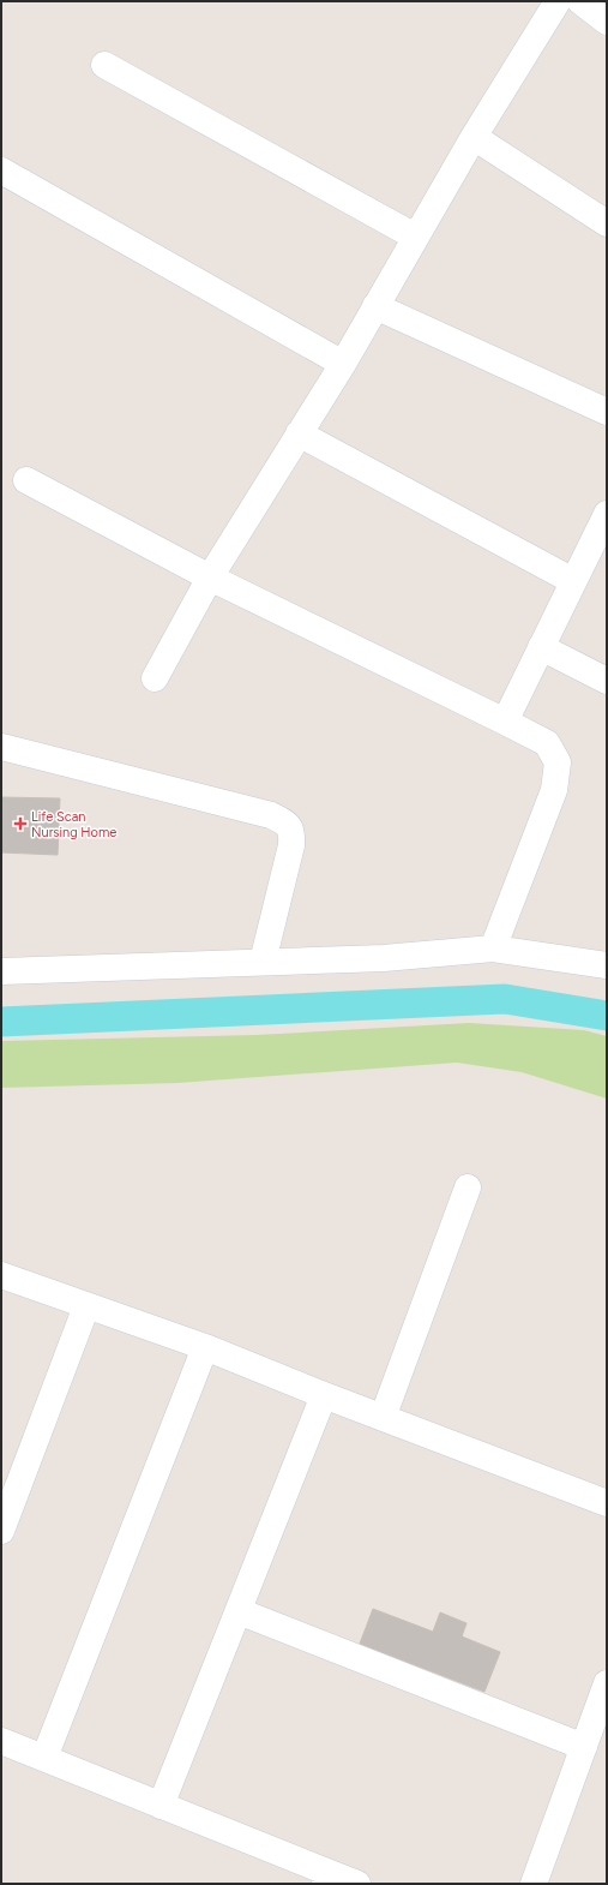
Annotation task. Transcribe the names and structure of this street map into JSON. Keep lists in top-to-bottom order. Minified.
{"places":{"health":["Life Scan Nursing Home"]}}
